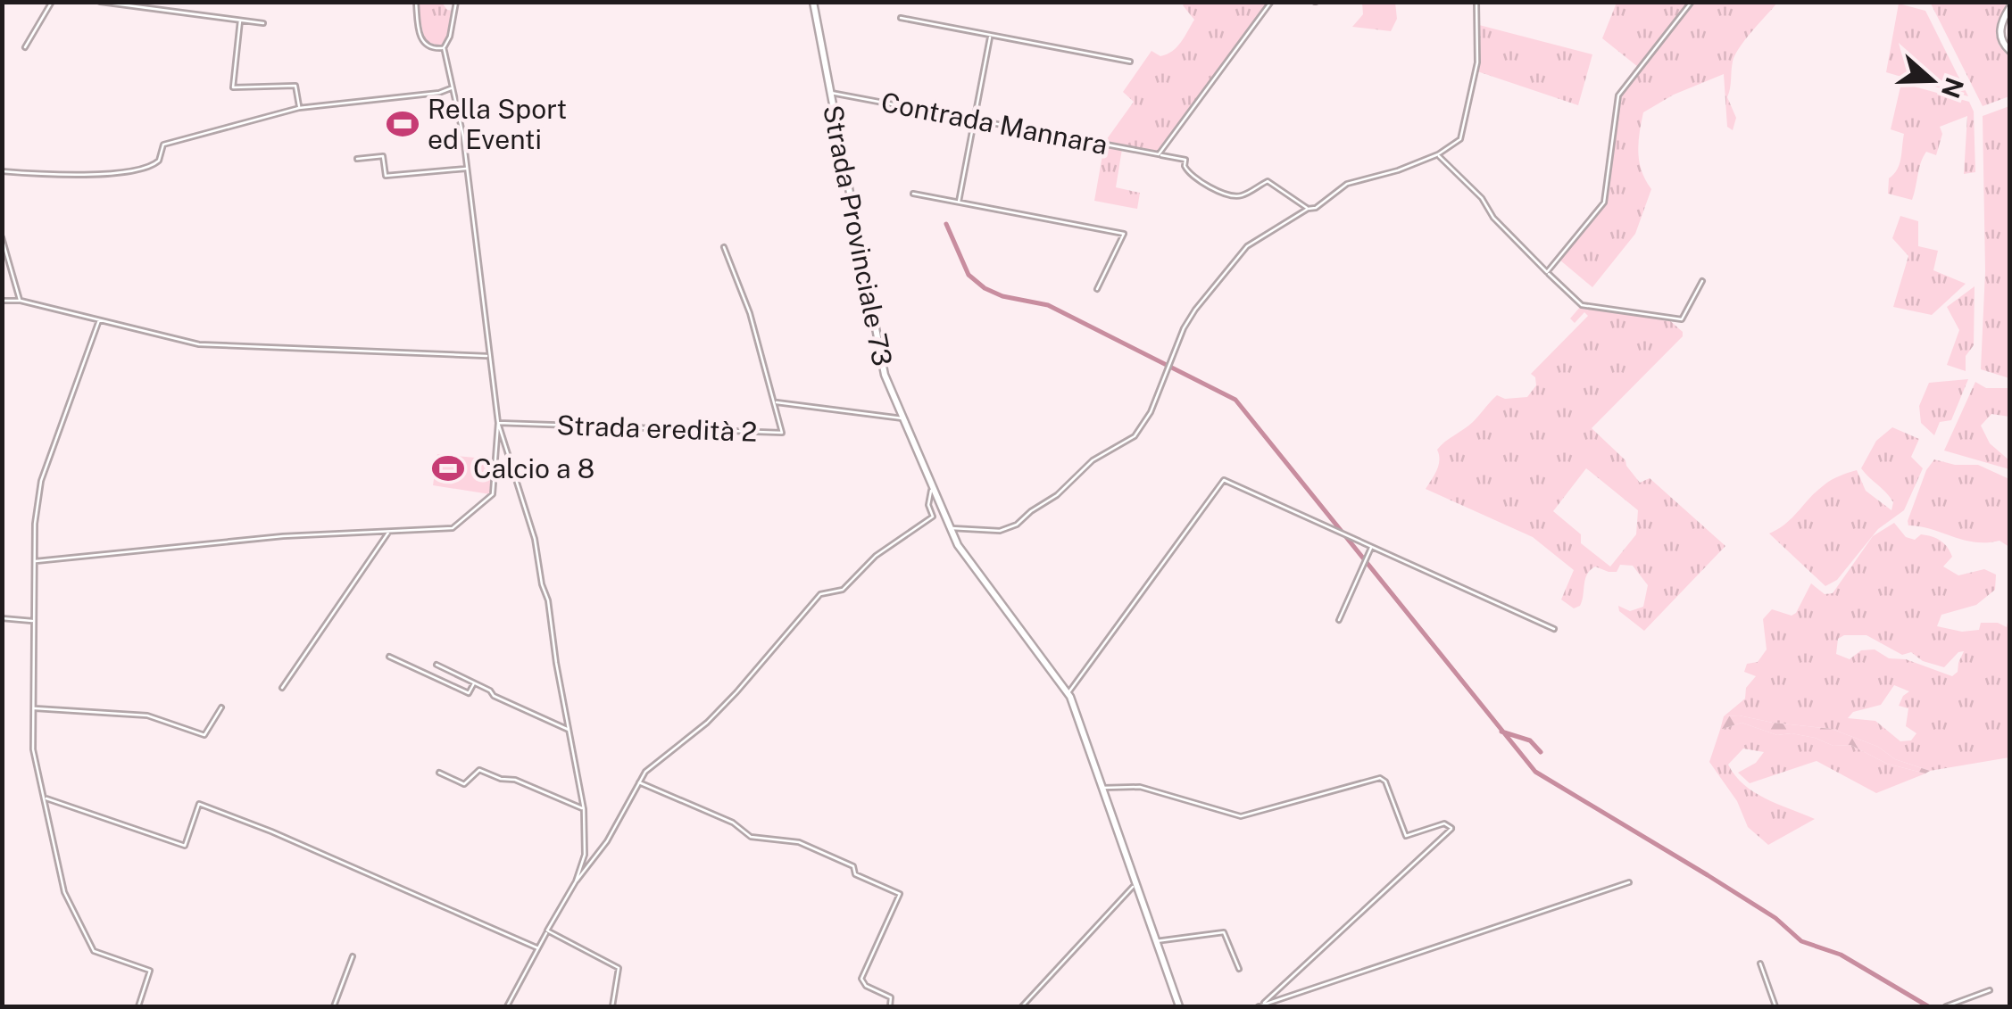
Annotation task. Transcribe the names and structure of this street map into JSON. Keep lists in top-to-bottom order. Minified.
{"streets":{"main road":["Strada Provinciale 73"],"street":["Contrada Mannara","Strada eredità 2"]},"crossings":[["Contrada Mannara","Strada Provinciale 73"]],"places":{"sports":["Rella Sport ed Eventi","Calcio a 8"]},"north":"right"}
